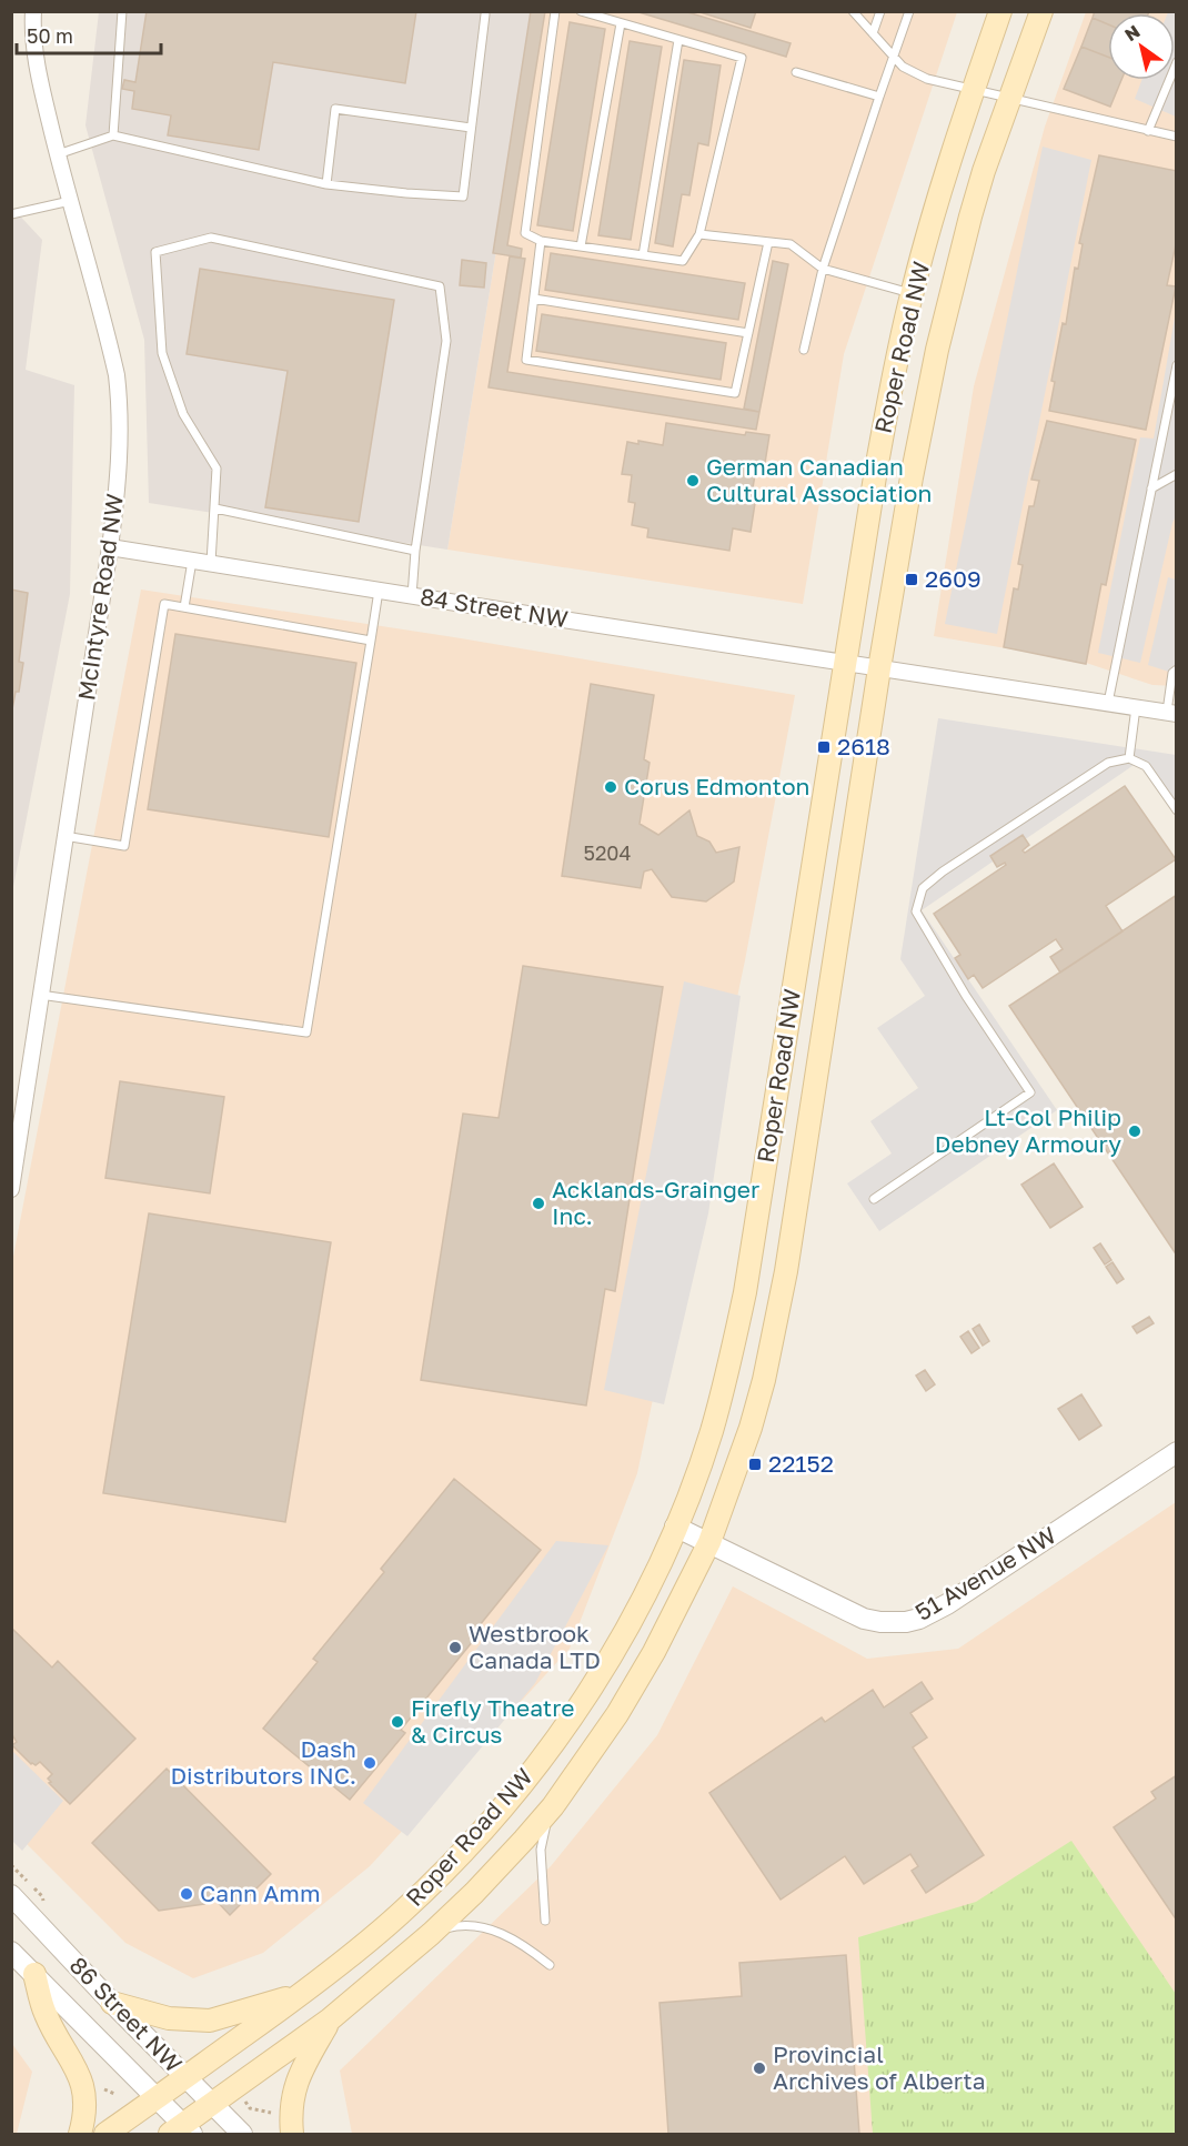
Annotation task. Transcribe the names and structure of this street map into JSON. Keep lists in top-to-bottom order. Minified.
{"streets":{"main road":["Roper Road NW"],"street":["McIntyre Road NW","84 Street NW","51 Avenue NW","86 Street NW"]},"crossings":[["Roper Road NW","84 Street NW"],["Roper Road NW","51 Avenue NW"],["Roper Road NW","86 Street NW"],["McIntyre Road NW","84 Street NW"]],"places":{"other":["German Canadian Cultural Association","Corus Edmonton","Lt-Col Philip Debney Armoury","Acklands-Grainger Inc.","Westbrook Canada LTD","Firefly Theatre & Circus","Dash Distributors INC.","Cann Amm","Provincial Archives of Alberta"],"transit":["2609","2618","22152"]},"house_numbers":["5204"],"scale_bar":"50 m","north":"top left"}
